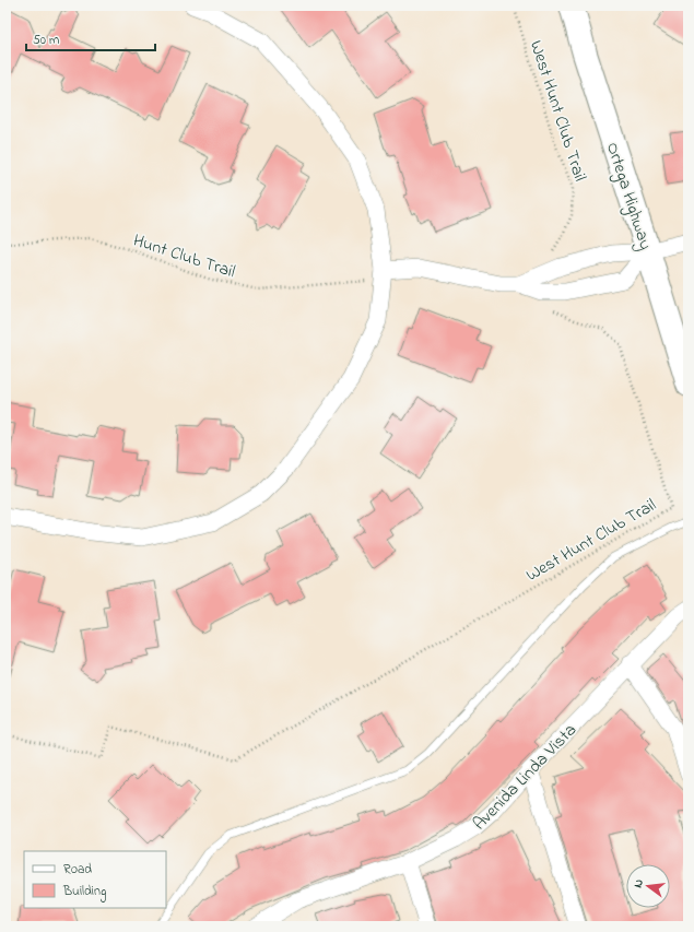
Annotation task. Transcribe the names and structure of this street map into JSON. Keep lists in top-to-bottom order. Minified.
{"streets":{"main road":["Ortega Highway"],"street":["Avenida Linda Vista"],"path":["West Hunt Club Trail","Hunt Club Trail"]},"legend":["Road","Building"],"scale_bar":"50 m","north":"left"}
